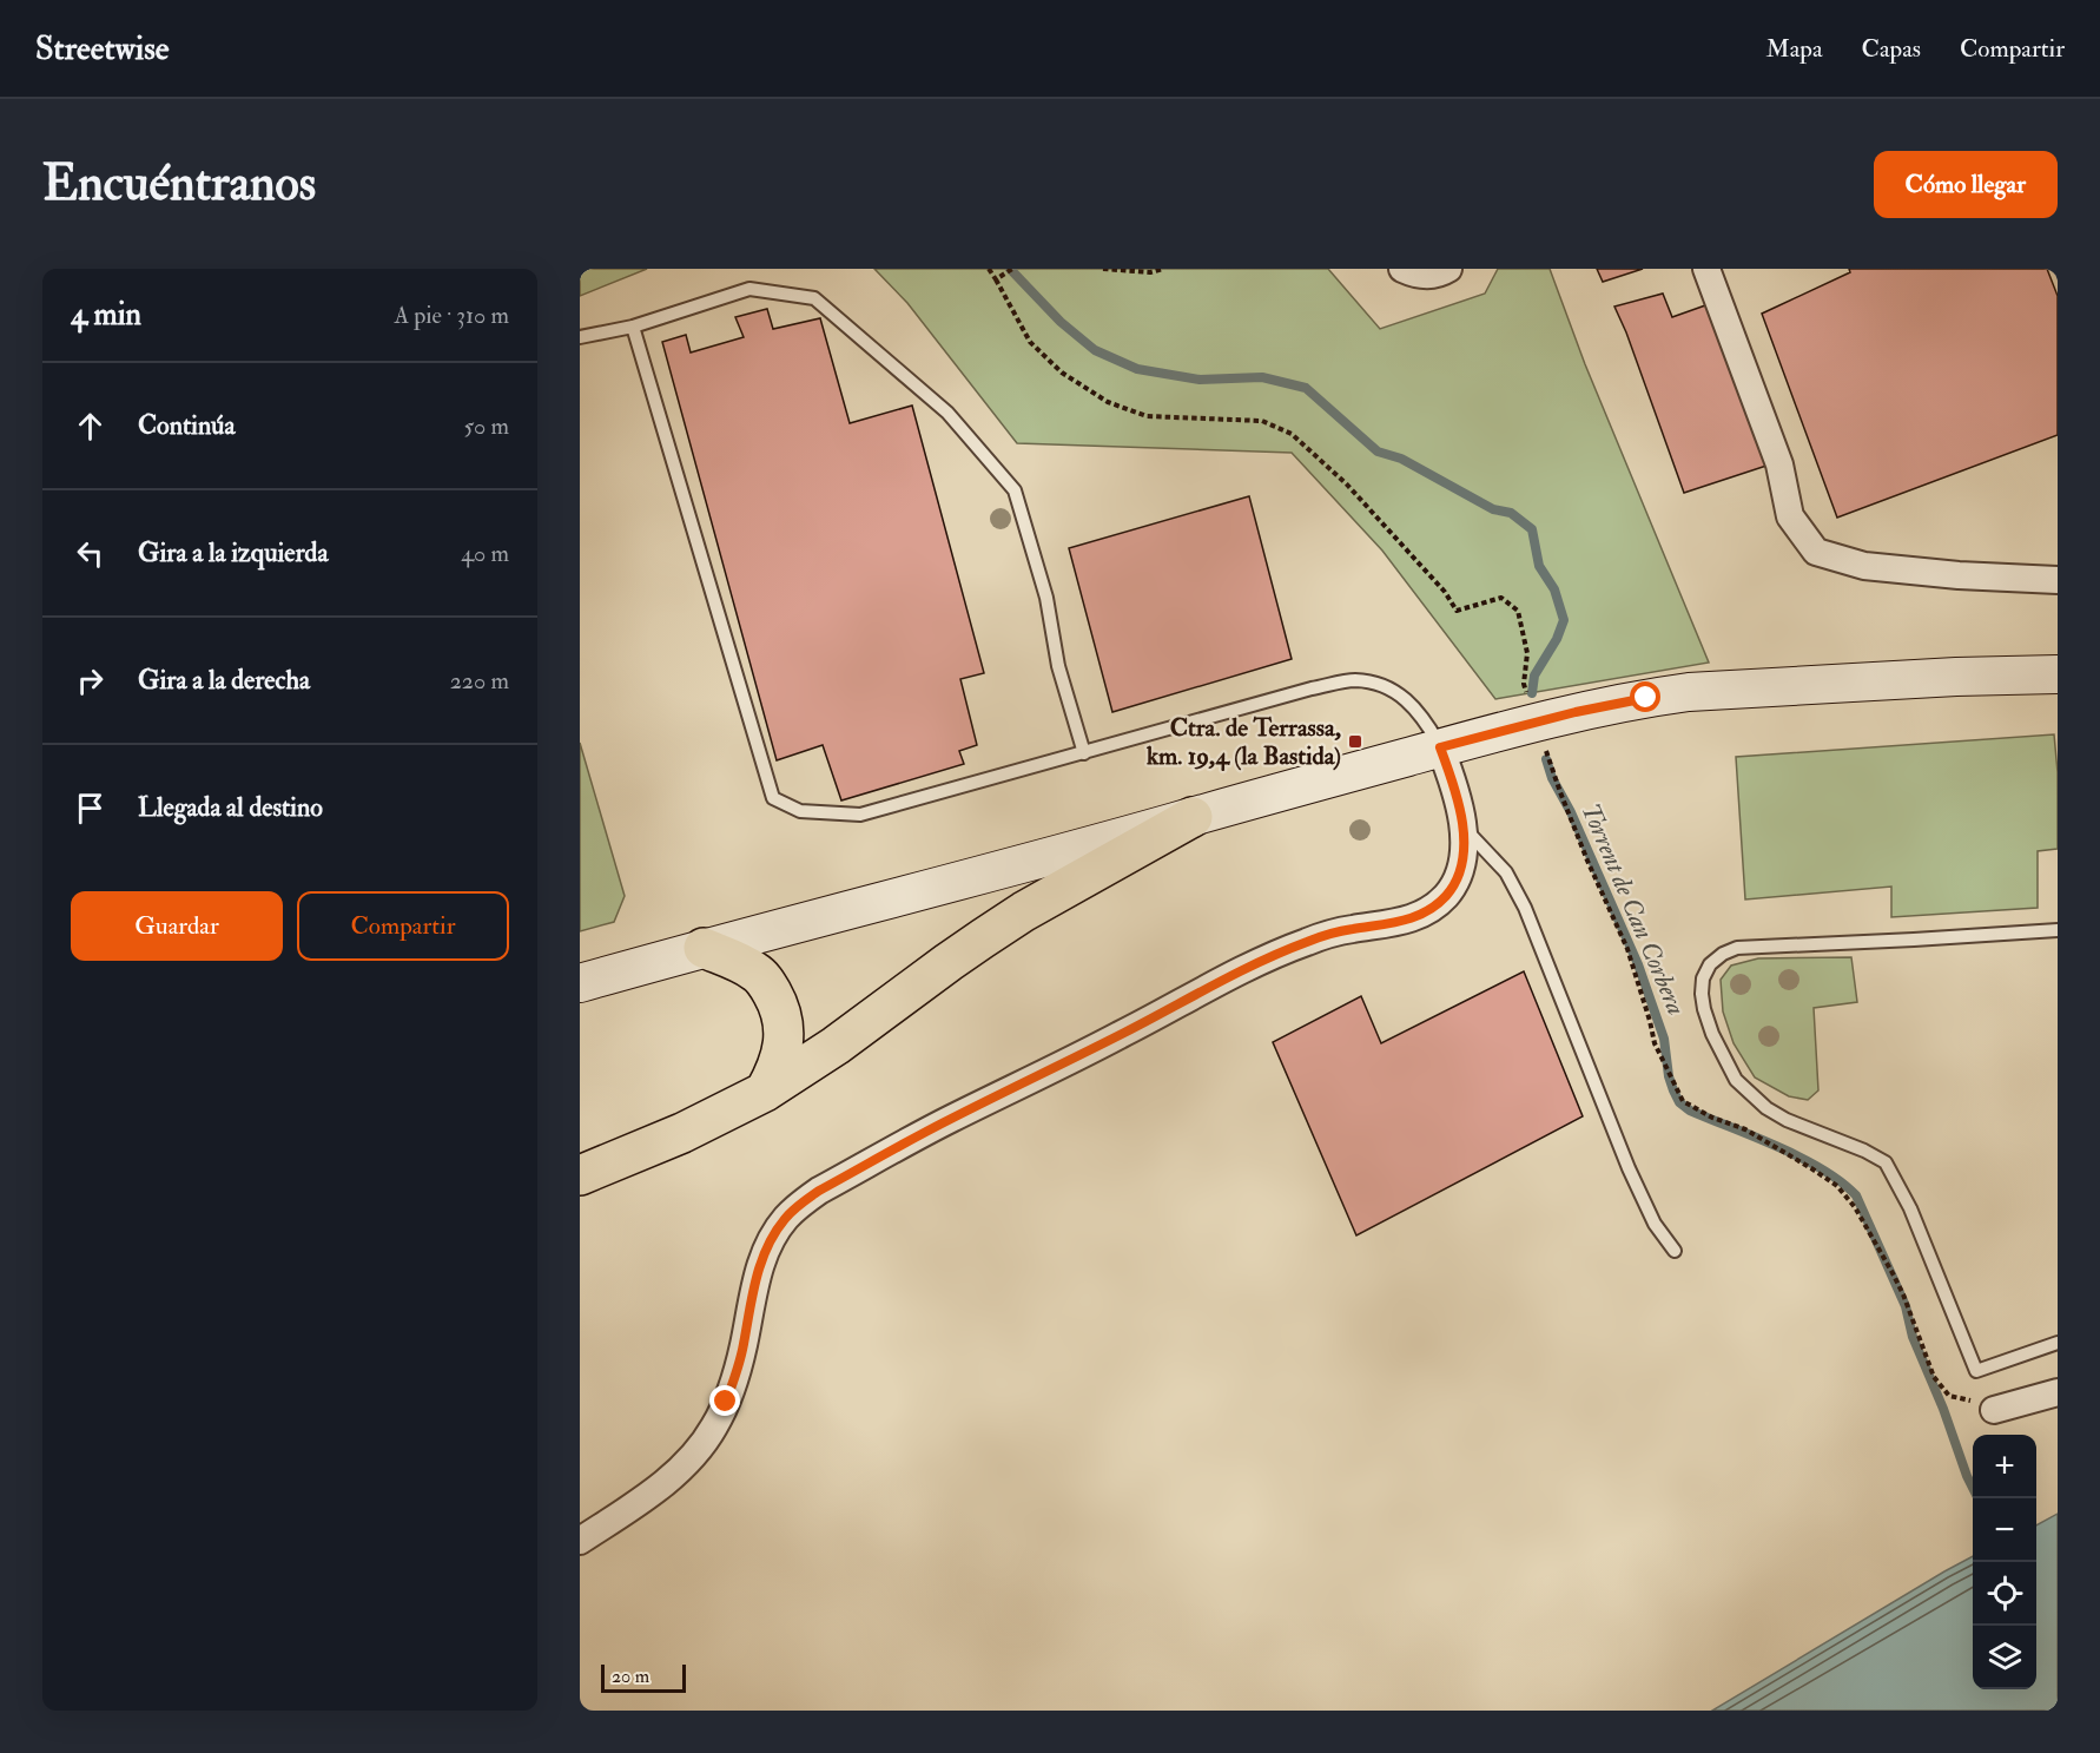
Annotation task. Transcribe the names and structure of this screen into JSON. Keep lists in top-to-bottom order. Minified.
{"water":["Torrent de Can Corbera"],"places":{"transit":["Ctra. de Terrassa, km. 19,4 (la Bastida)"]},"scale_bar":"20 m","page":{"header":"Streetwise","nav":["Mapa","Capas","Compartir"],"buttons":["Cómo llegar",["Guardar","Compartir"]],"title":"Encuéntranos","heading":["4 min","A pie · 310 m"],"list":[["Continúa","50 m"],["Gira a la izquierda","40 m"],["Gira a la derecha","220 m"],"Llegada al destino"],"map_buttons":["+","−"],"scale":"20 m"}}
